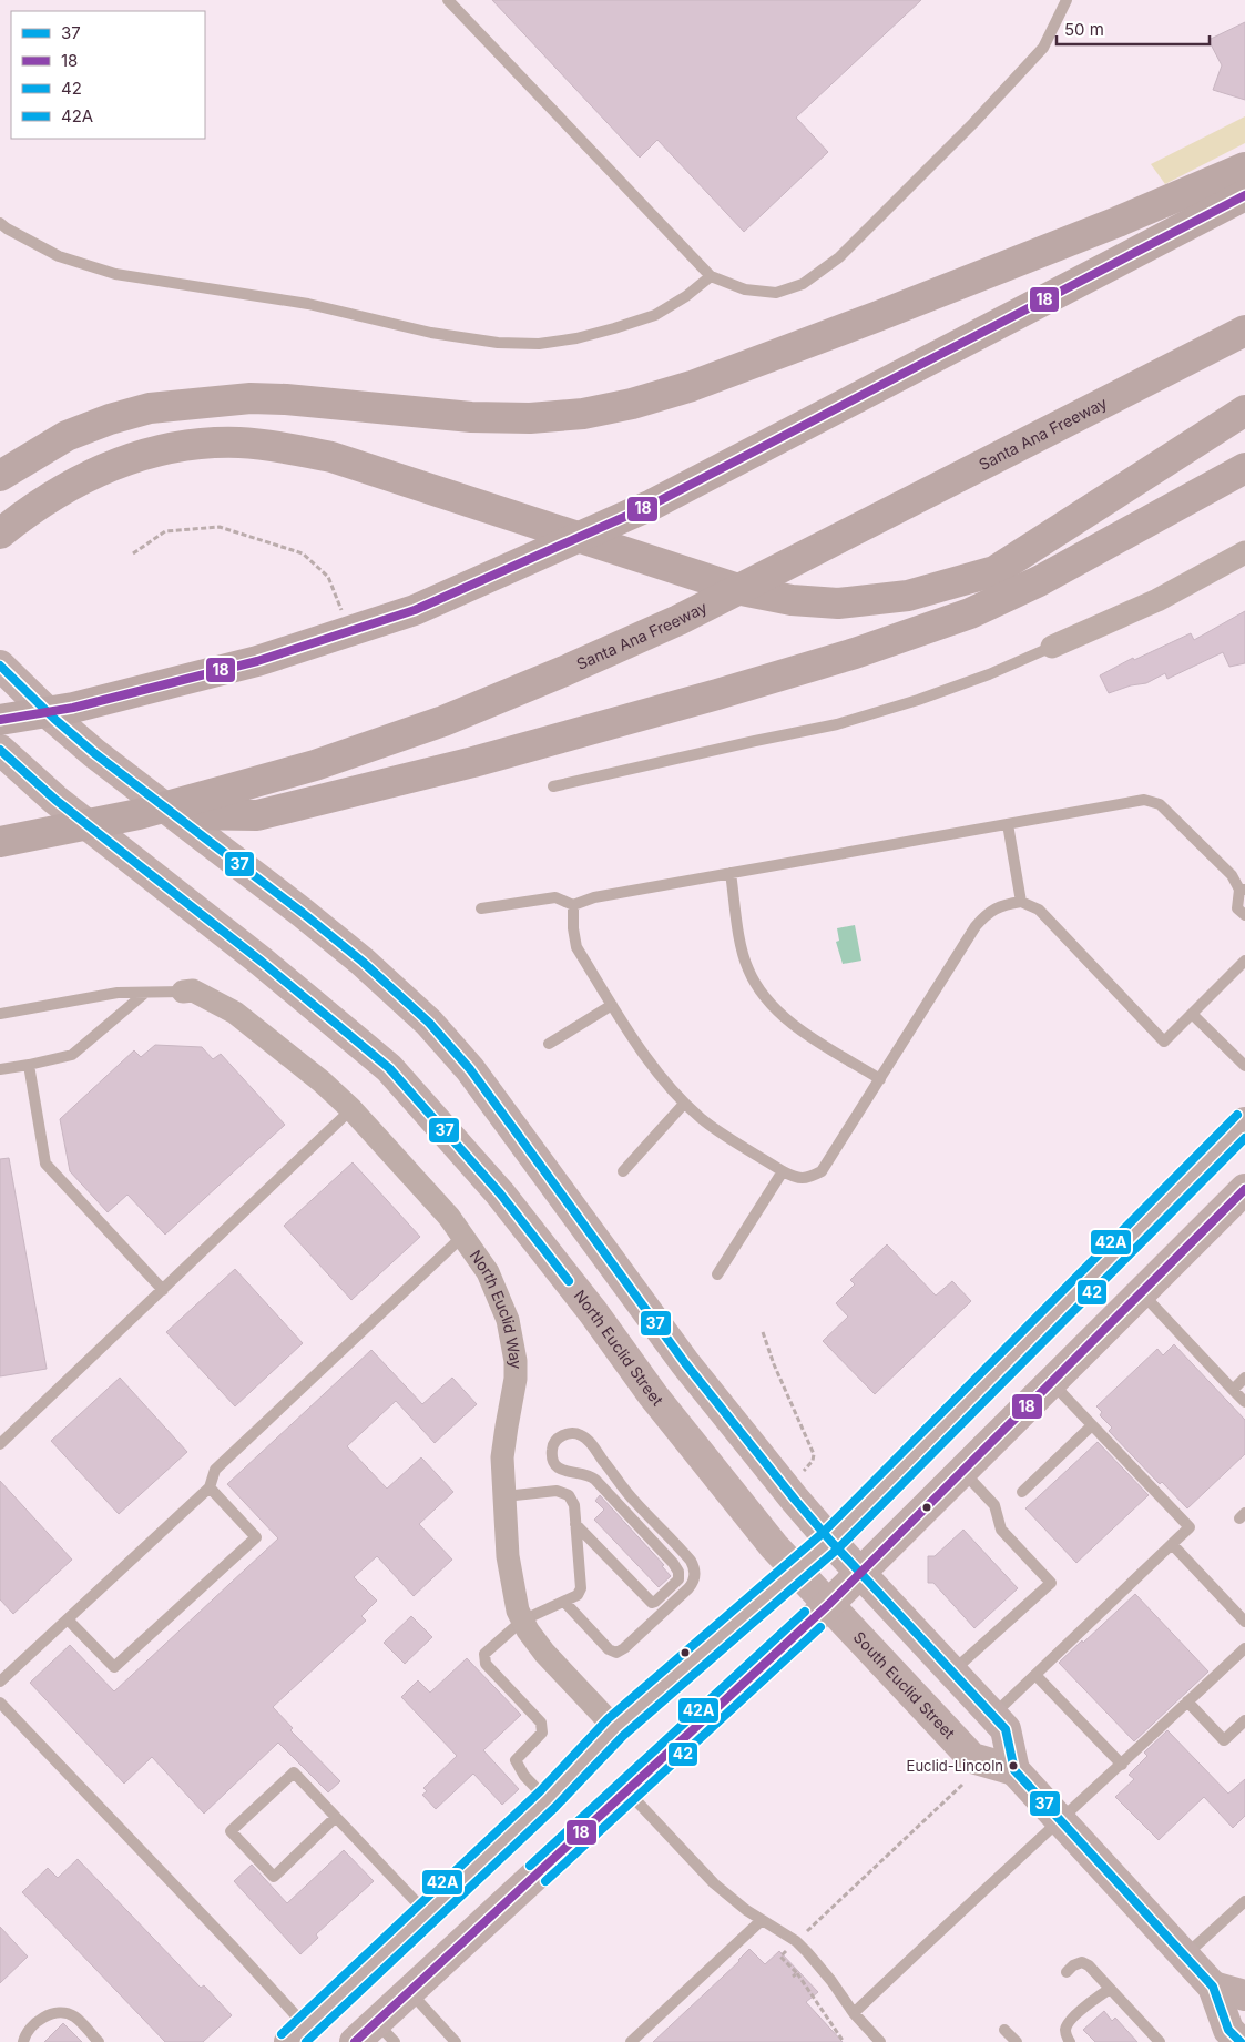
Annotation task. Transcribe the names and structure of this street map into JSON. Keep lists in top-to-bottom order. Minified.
{"streets":{"highway":["Santa Ana Freeway"],"main road":["North Euclid Street","South Euclid Street"],"street":["North Euclid Way"]},"crossings":[["North Euclid Street","South Euclid Street"]],"places":["Euclid-Lincoln"],"lines":["transit line 18","transit line 37","transit line 42A","transit line 42"],"legend":["37","18","42","42A"],"scale_bar":"50 m"}
